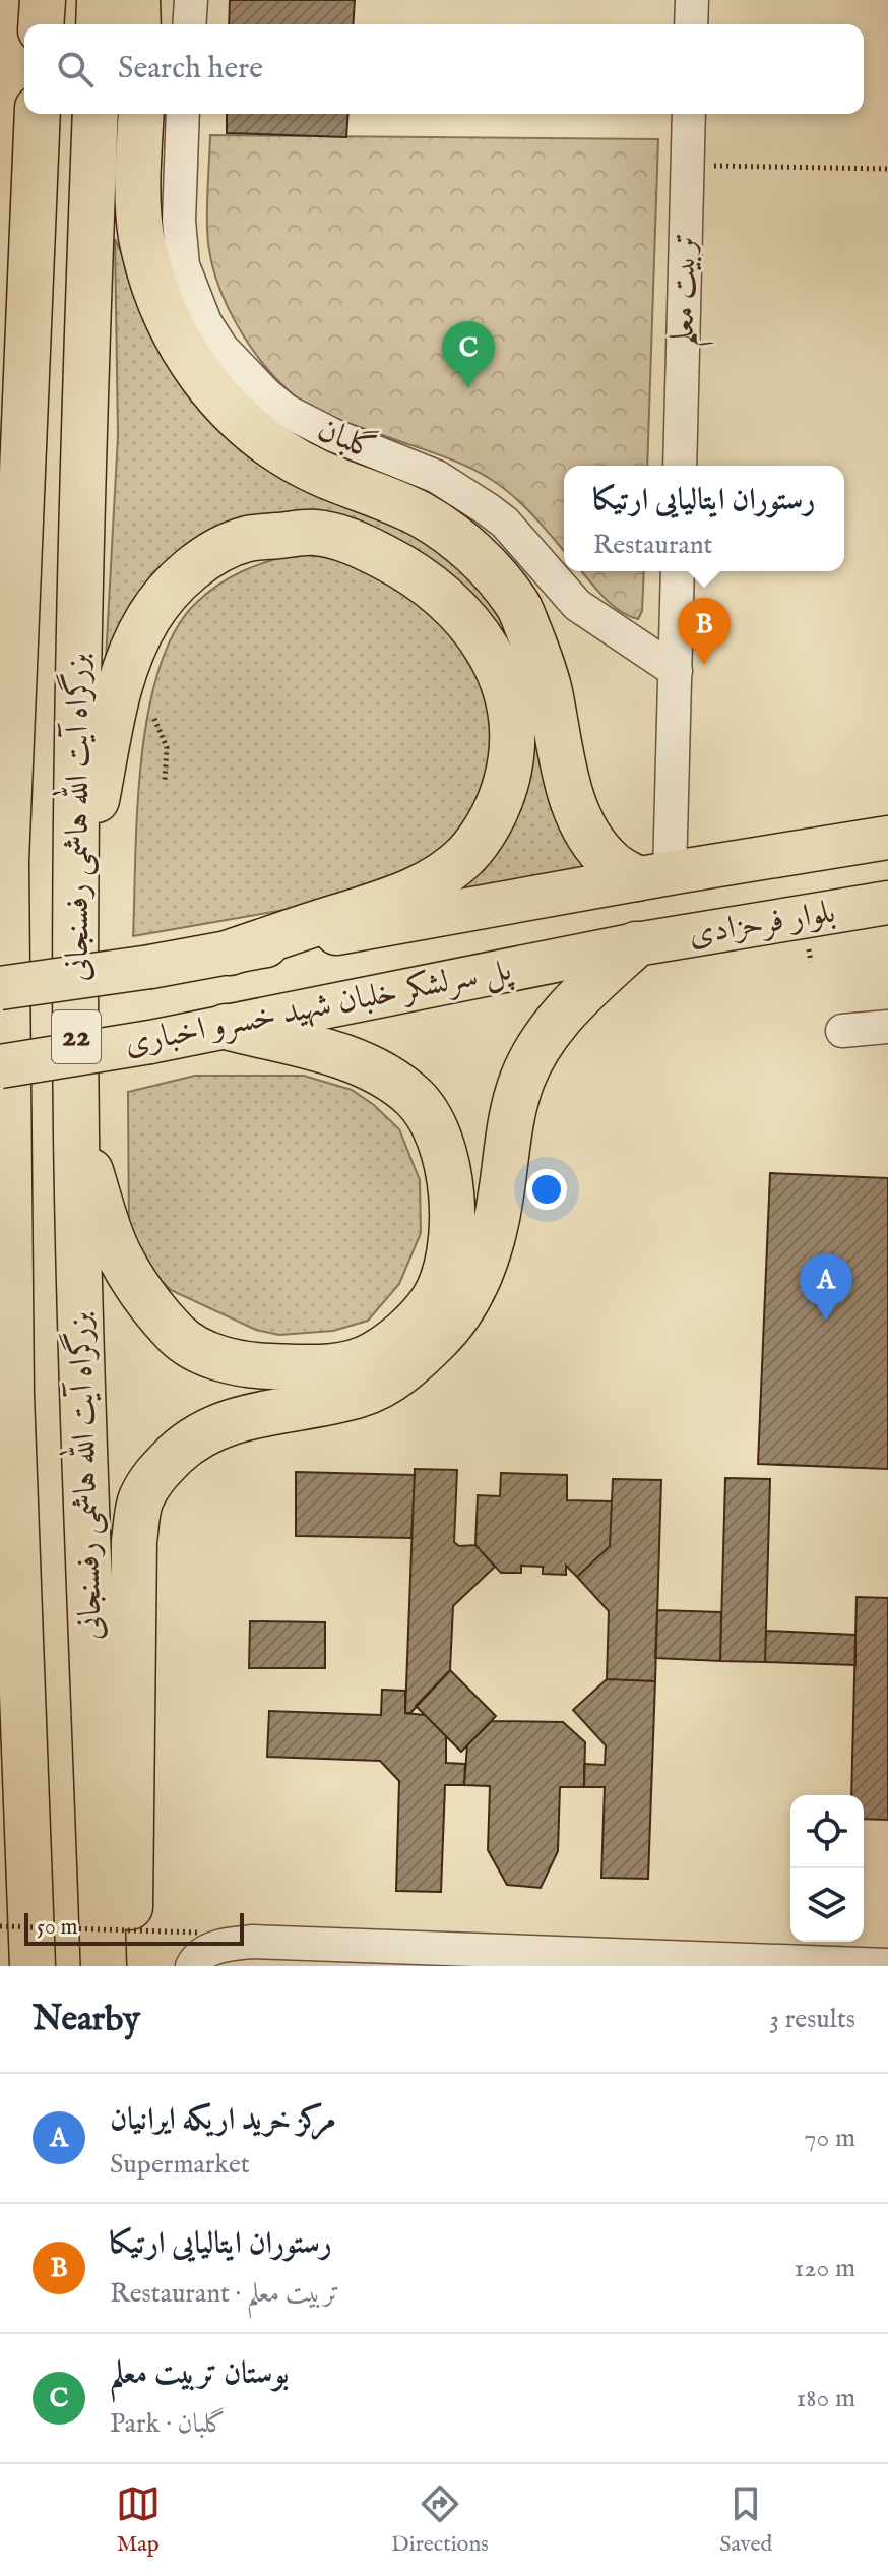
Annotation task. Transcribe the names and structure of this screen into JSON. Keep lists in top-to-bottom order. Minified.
{"streets":{"highway":["بزرگراه آیت الله هاشمی رفسنجانی","22"],"main road":["بلوار فرحزادی","پل سرلشکر خلبان شهید خسرو اخباری"],"street":["تربیت معلم","گلبان"]},"crossings":[["بلوار فرحزادی","پل سرلشکر خلبان شهید خسرو اخباری"]],"scale_bar":"50 m","page":{"search":"Search here","pins":["C","B","A"],"popup":["رستوران ایتالیایی ارتیکا","Restaurant"],"scale":"50 m","heading":["Nearby","3 results"],"list":[{"mark":"A","name":"مرکز خرید اریکه ایرانیان","note":"Supermarket","value":"70 m"},{"mark":"B","name":"رستوران ایتالیایی ارتیکا","note":"Restaurant · تربیت معلم","value":"120 m"},{"mark":"C","name":"بوستان تربیت معلم","note":"Park · گلبان","value":"180 m"}],"nav":["Map","Directions","Saved"]}}
